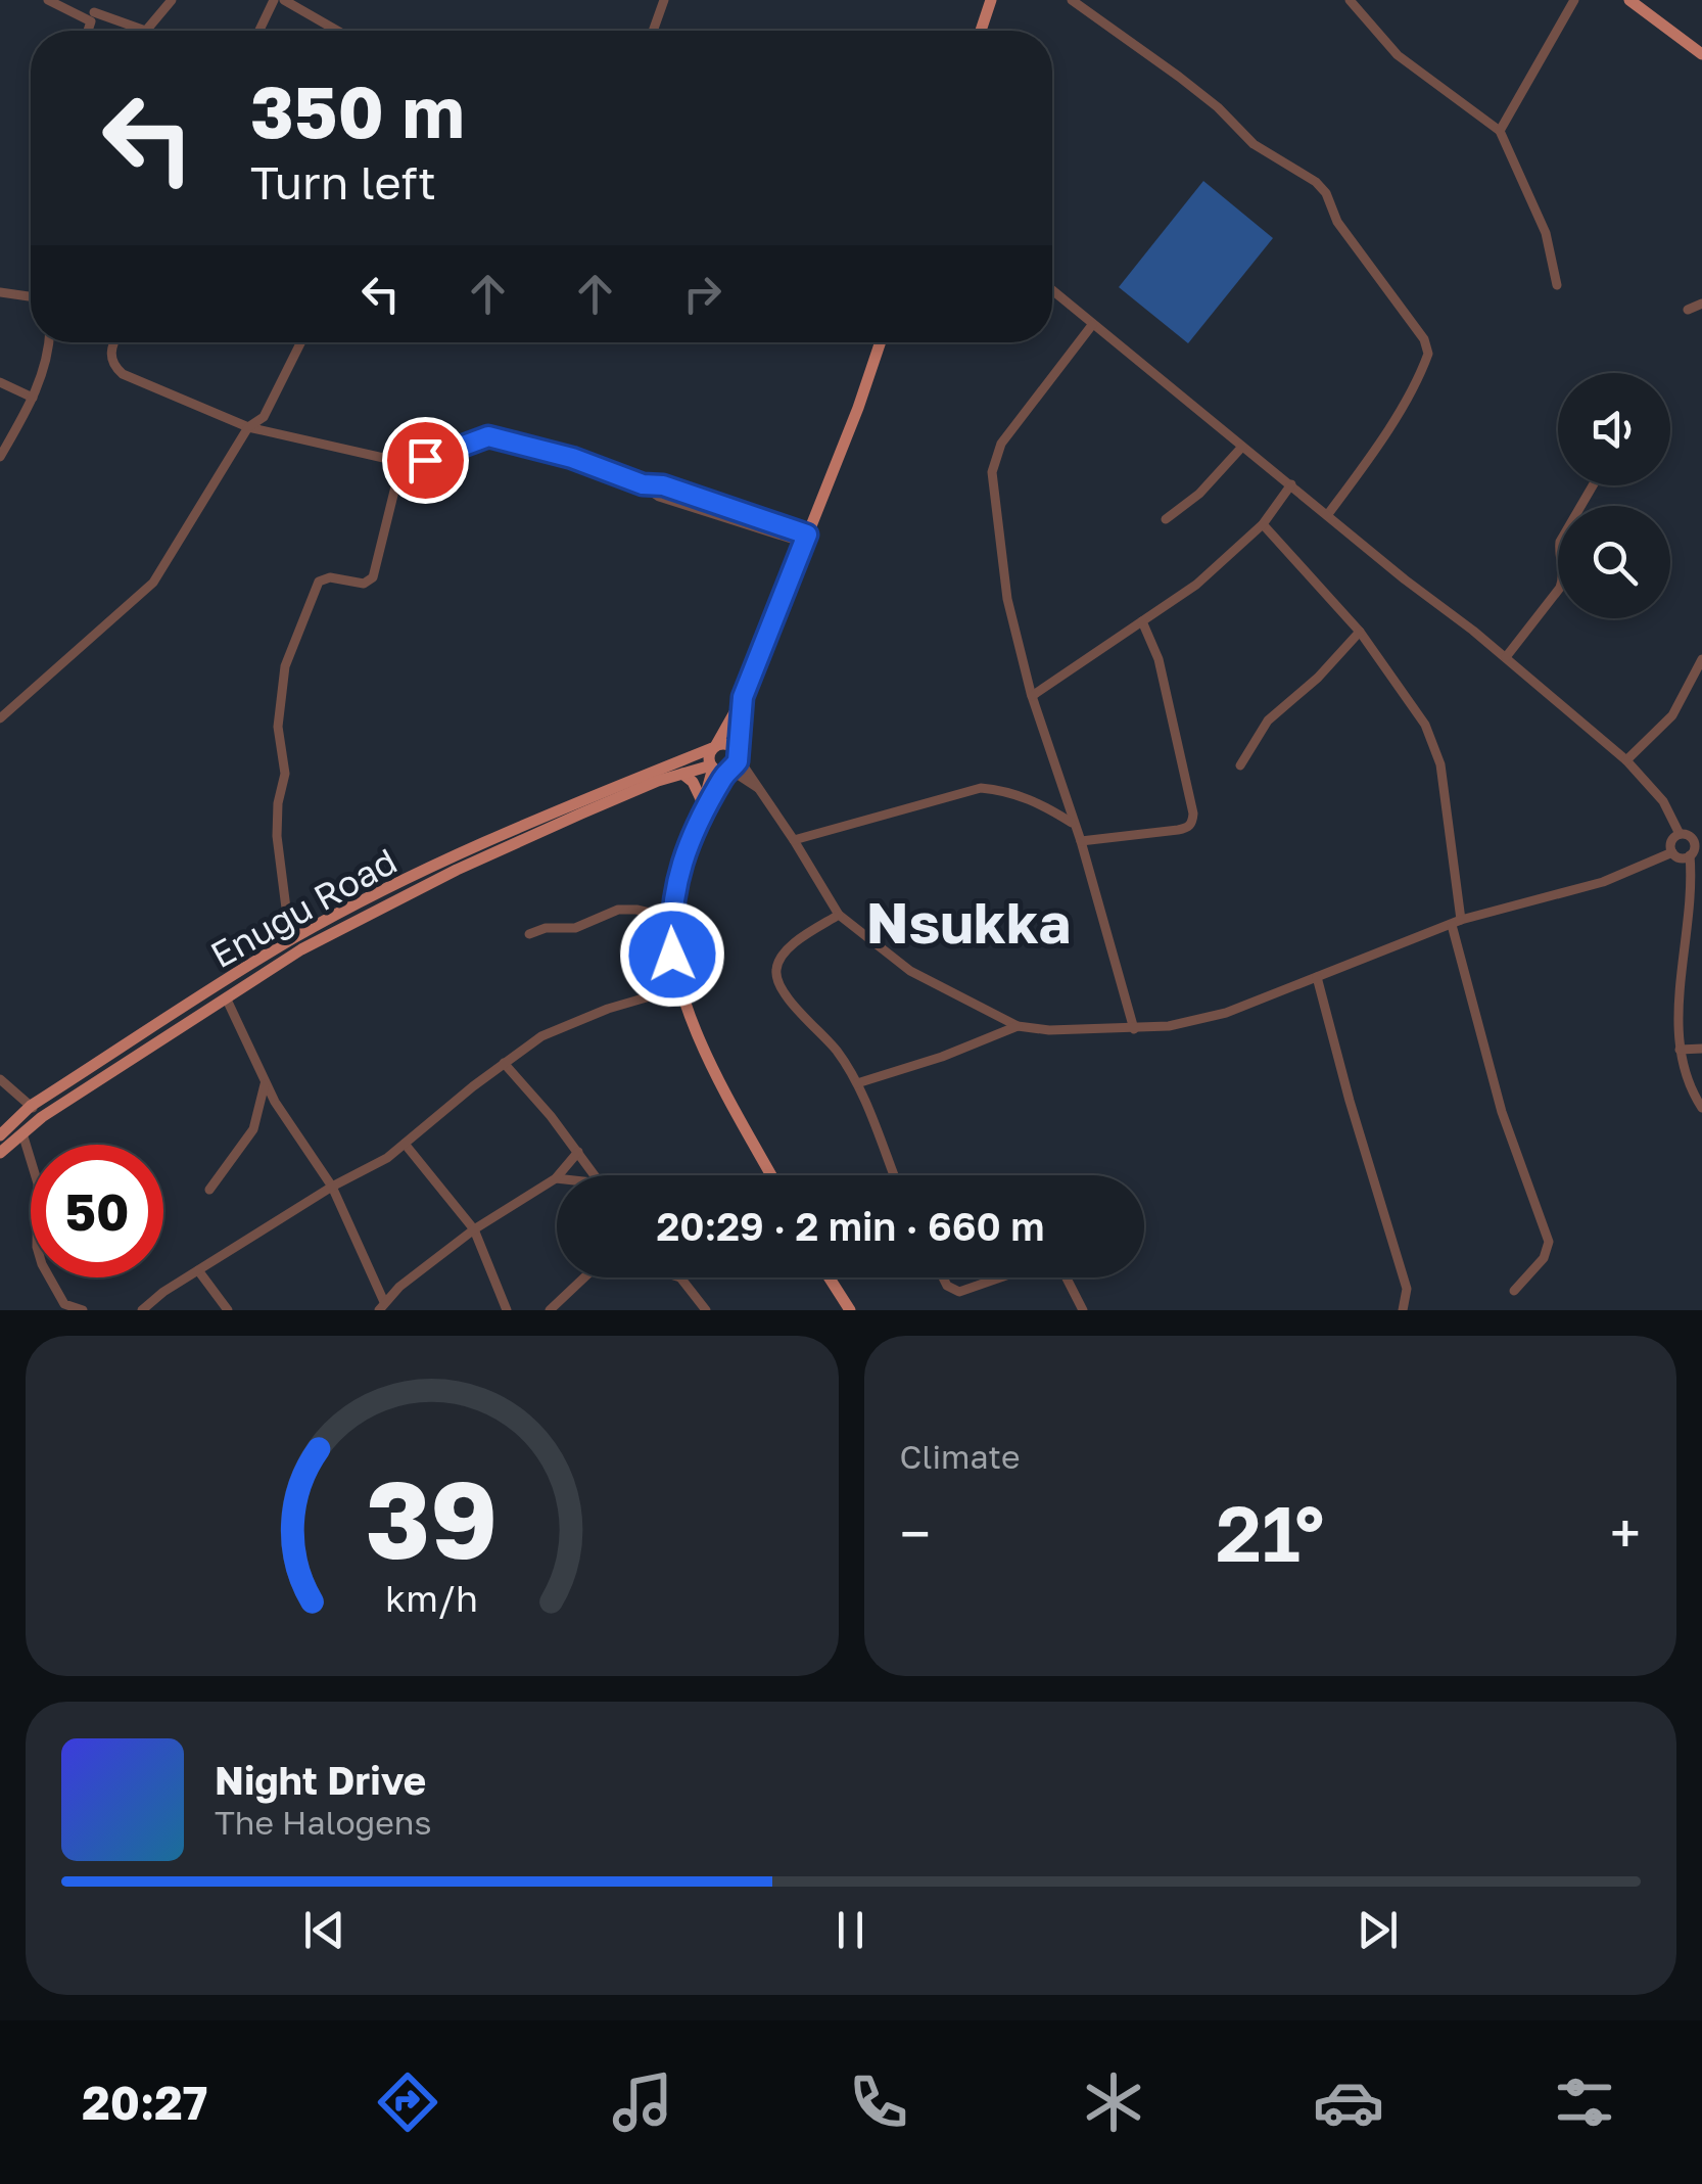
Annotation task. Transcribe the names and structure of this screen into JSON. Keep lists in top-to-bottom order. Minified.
{"streets":{"main road":["Enugu Road"]},"districts":["Nsukka"],"page":{"turn":["350 m","Turn left"],"limit":"50","trip":"20:29 · 2 min · 660 m","tile":"Climate","heat":["−","21°","+"],"song":["Night Drive","The Halogens"],"tabs":"20:27","gauge":["39","km/h"]}}
